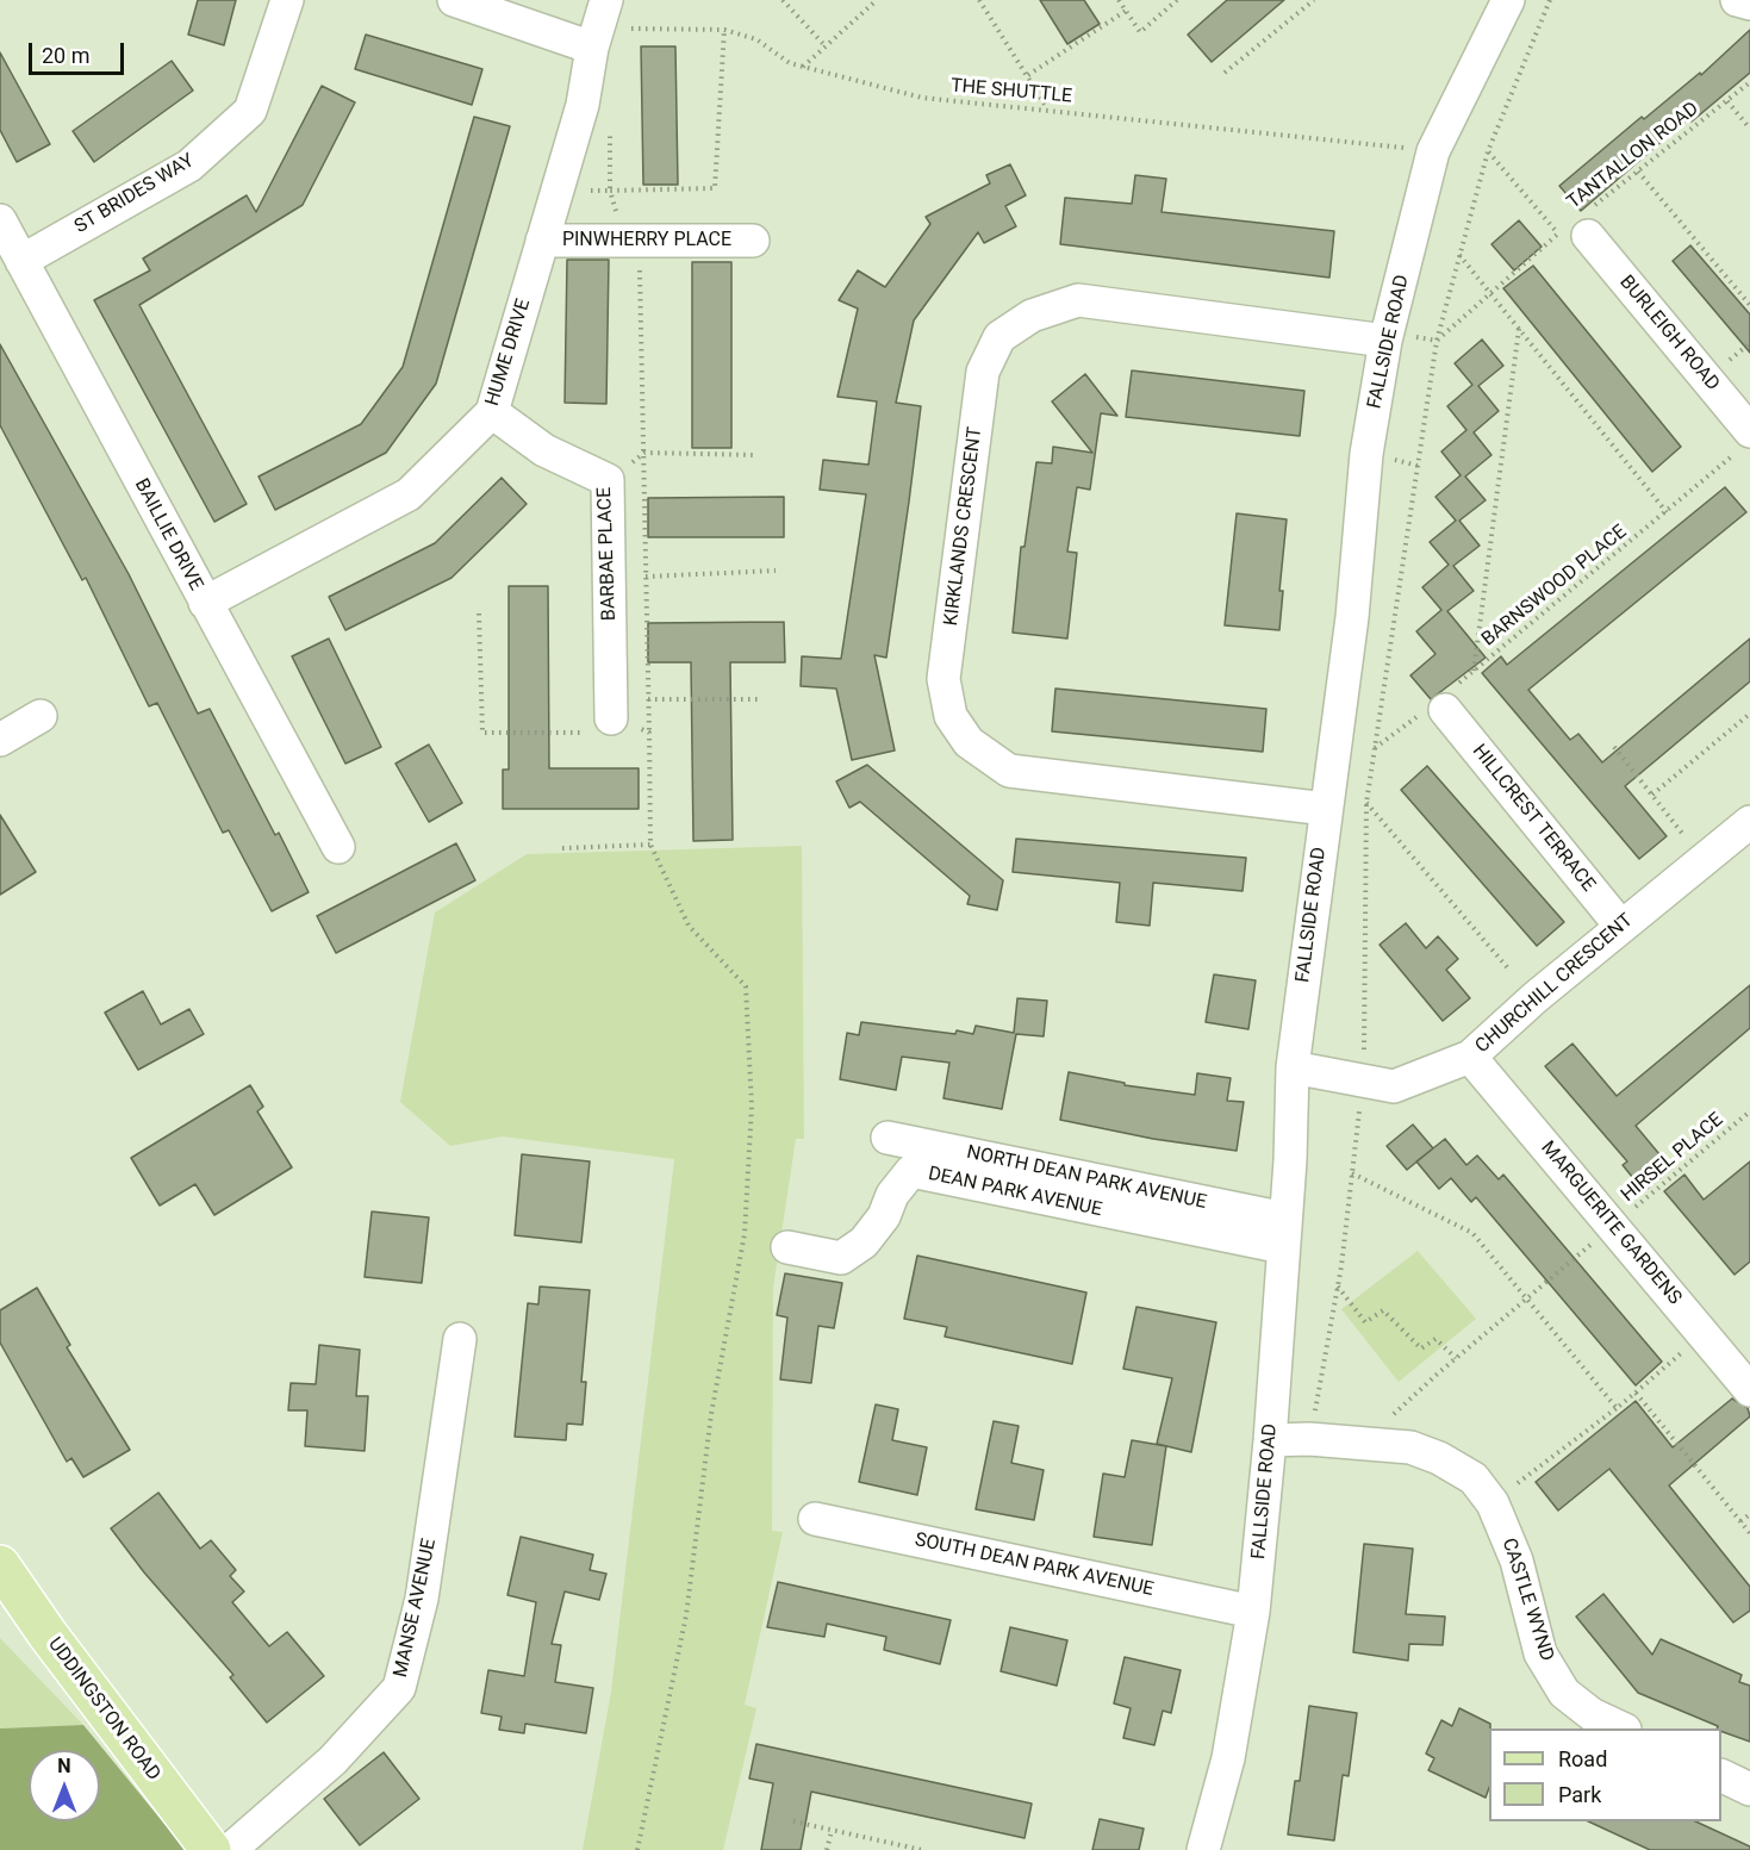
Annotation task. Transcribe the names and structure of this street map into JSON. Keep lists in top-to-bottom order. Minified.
{"streets":{"main road":["UDDINGSTON ROAD"],"street":["ST BRIDES WAY","PINWHERRY PLACE","BURLEIGH ROAD","FALLSIDE ROAD","HUME DRIVE","KIRKLANDS CRESCENT","BAILLIE DRIVE","BARBAE PLACE","HILLCREST TERRACE","CHURCHILL CRESCENT","NORTH DEAN PARK AVENUE","DEAN PARK AVENUE","MARGUERITE GARDENS","SOUTH DEAN PARK AVENUE","CASTLE WYND","MANSE AVENUE"],"path":["THE SHUTTLE","TANTALLON ROAD","BARNSWOOD PLACE","HIRSEL PLACE"]},"crossings":[["THE SHUTTLE","FALLSIDE ROAD"],["THE SHUTTLE","HUME DRIVE"],["TANTALLON ROAD","BURLEIGH ROAD"],["ST BRIDES WAY","BAILLIE DRIVE"],["PINWHERRY PLACE","HUME DRIVE"],["BURLEIGH ROAD","BARNSWOOD PLACE"],["FALLSIDE ROAD","KIRKLANDS CRESCENT"],["FALLSIDE ROAD","CHURCHILL CRESCENT"],["FALLSIDE ROAD","NORTH DEAN PARK AVENUE"],["FALLSIDE ROAD","DEAN PARK AVENUE"],["FALLSIDE ROAD","SOUTH DEAN PARK AVENUE"],["FALLSIDE ROAD","CASTLE WYND"],["HUME DRIVE","BAILLIE DRIVE"],["HUME DRIVE","BARBAE PLACE"],["BARNSWOOD PLACE","HILLCREST TERRACE"],["HILLCREST TERRACE","CHURCHILL CRESCENT"],["CHURCHILL CRESCENT","MARGUERITE GARDENS"],["HIRSEL PLACE","MARGUERITE GARDENS"],["HIRSEL PLACE","CASTLE WYND"],["NORTH DEAN PARK AVENUE","DEAN PARK AVENUE"]],"legend":["Road","Park"],"scale_bar":"20 m","north":"top"}
